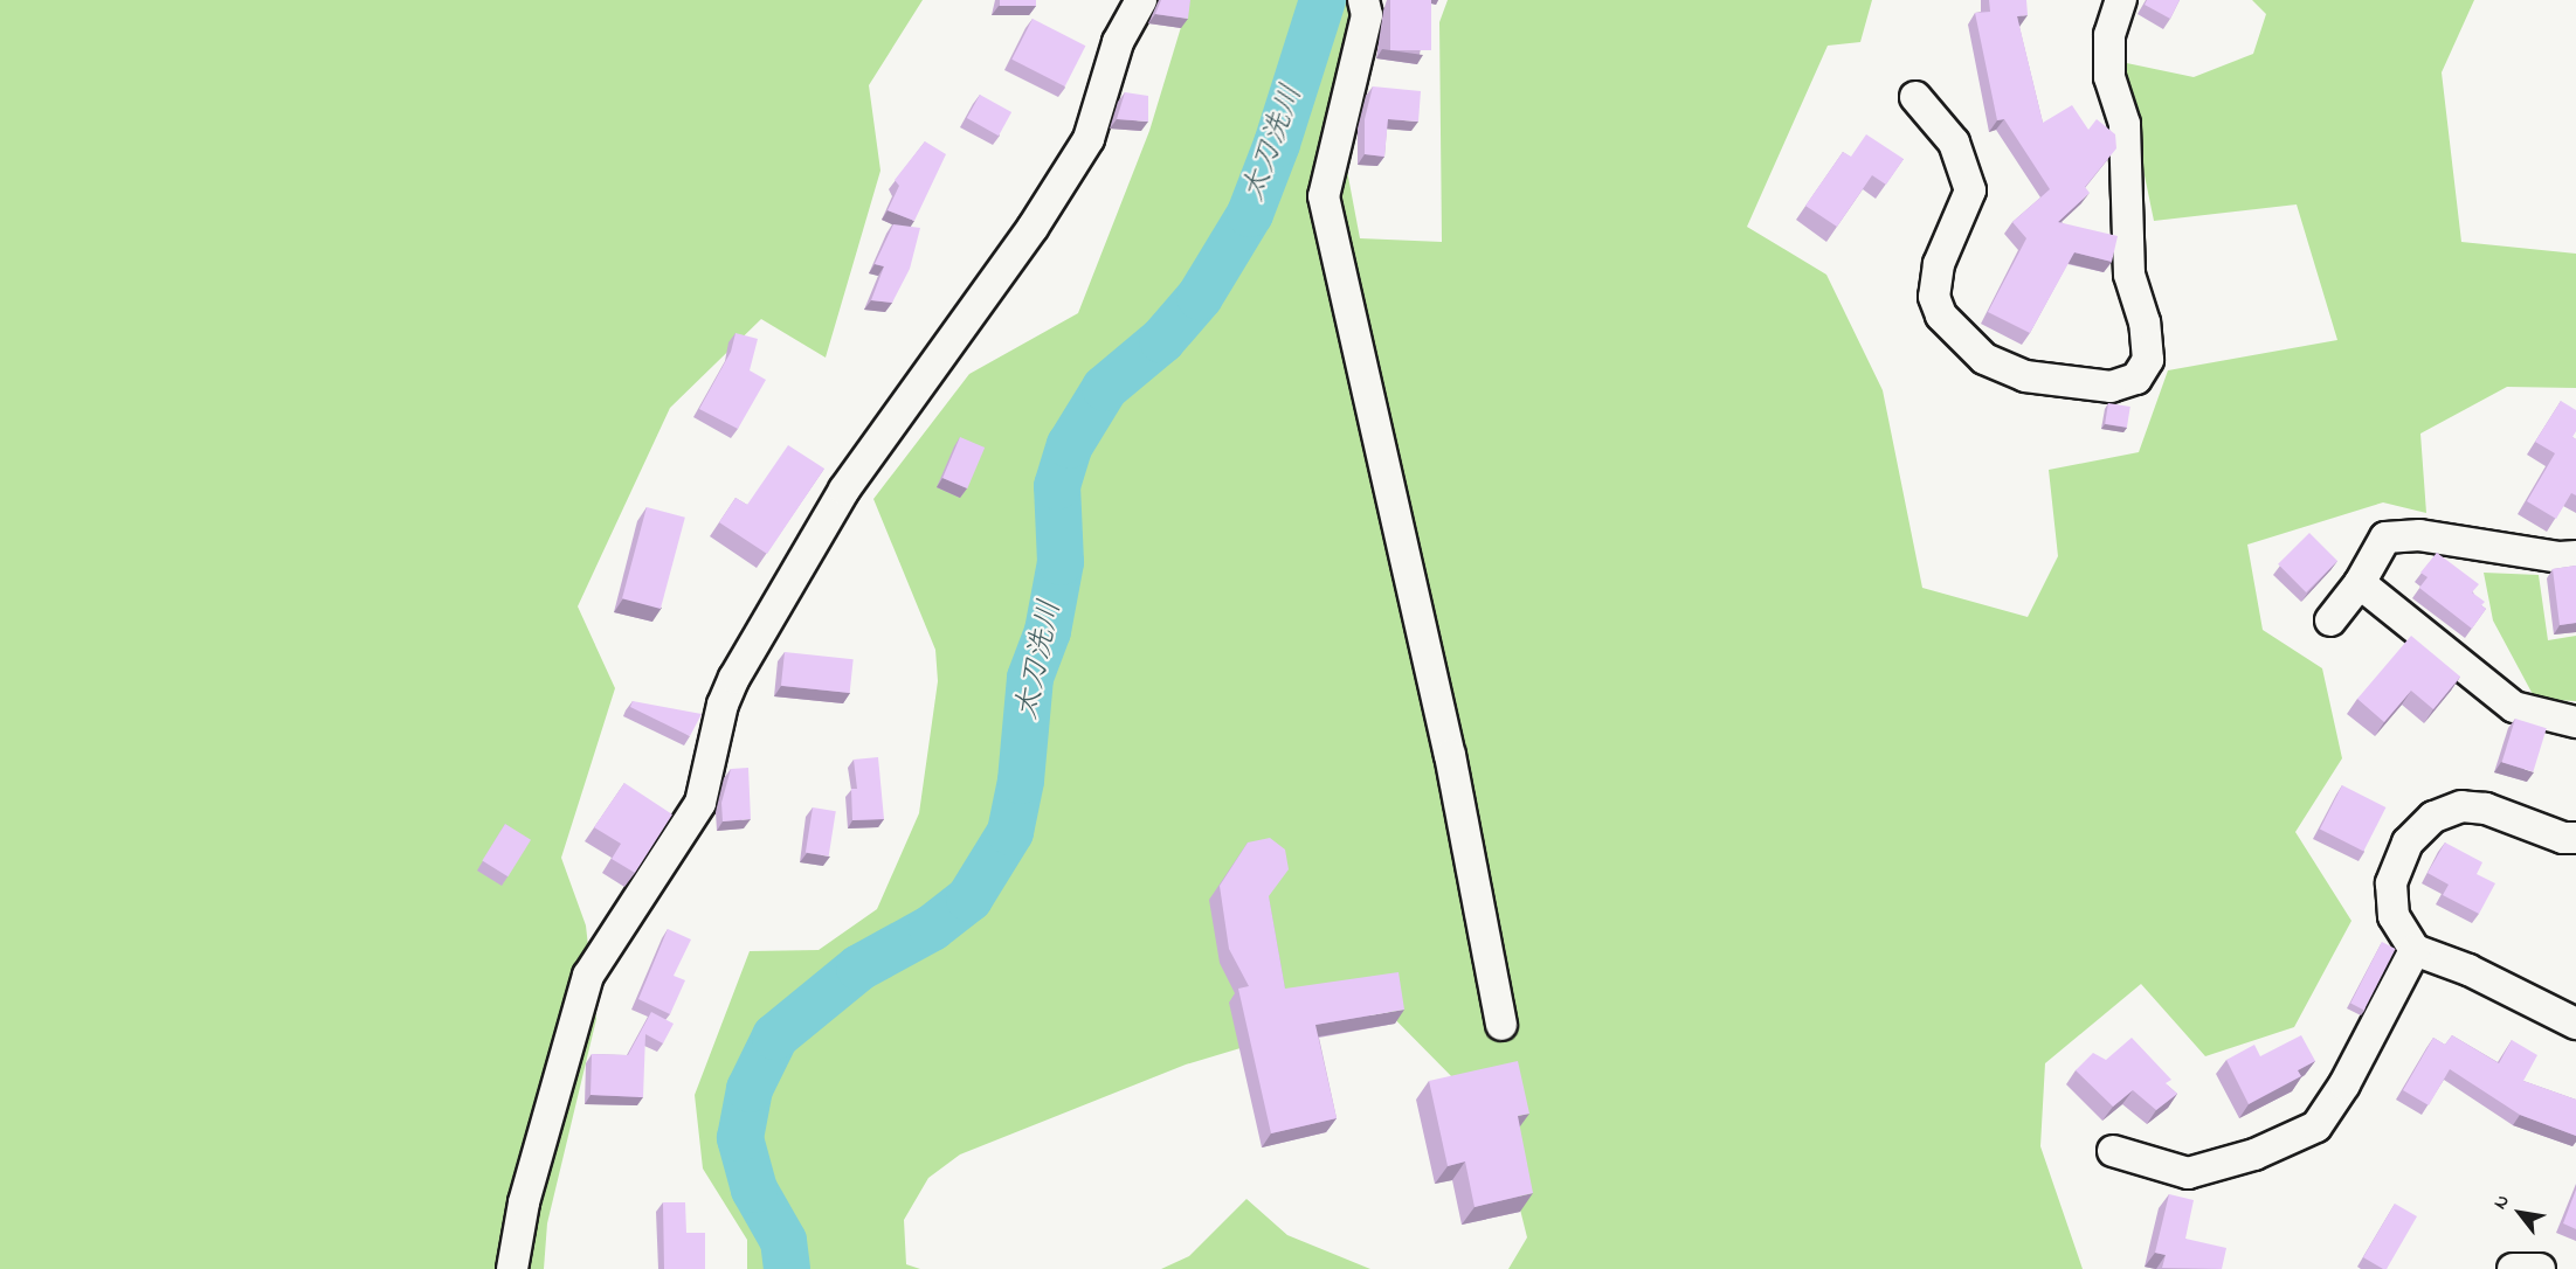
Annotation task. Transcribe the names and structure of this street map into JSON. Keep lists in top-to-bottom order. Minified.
{"water":["太刀洗川"],"north":"top left"}
